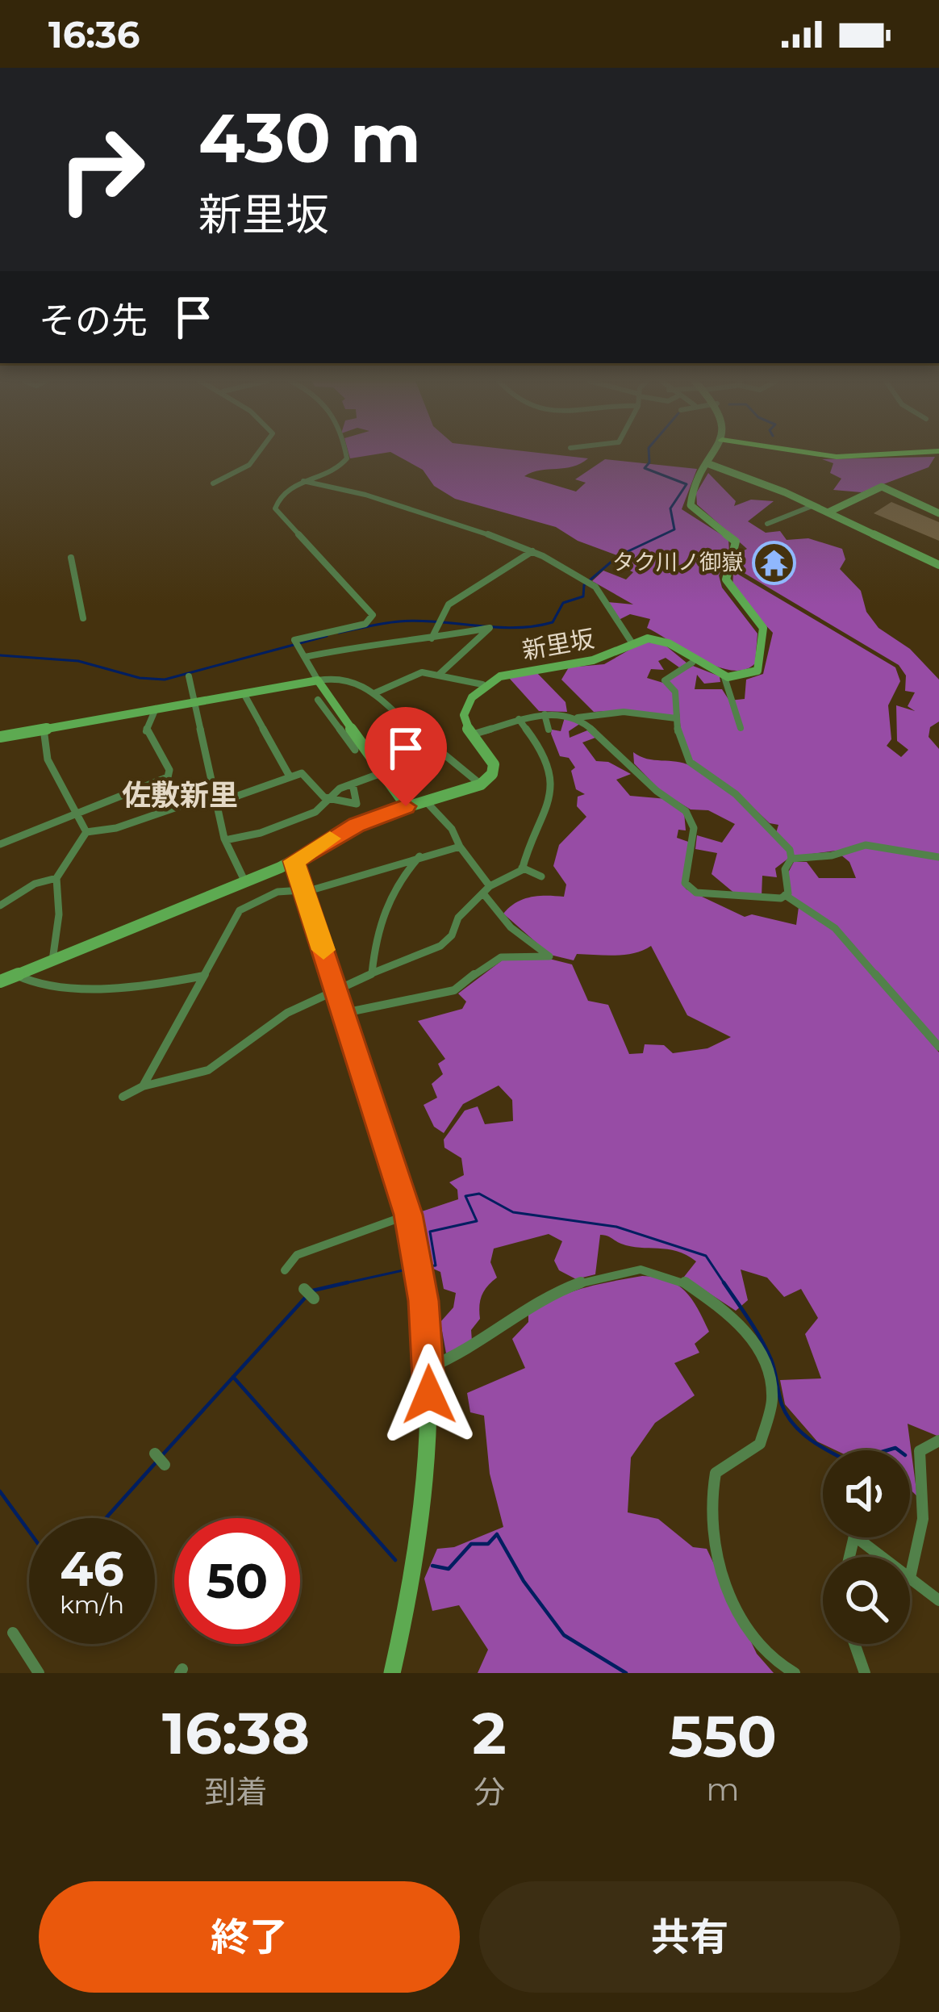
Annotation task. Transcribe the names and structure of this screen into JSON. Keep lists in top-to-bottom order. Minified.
{"streets":{"main road":["新里坂"]},"districts":["佐敷新里"],"places":{"temple":["タク川ノ御嶽"]},"page":{"status":"16:36","turn":["430 m","新里坂"],"then":"その先","speed":"46 km/h","limit":"50","eta":["16:38","到着","2","分","550","m"],"buttons":["終了","共有"]}}
